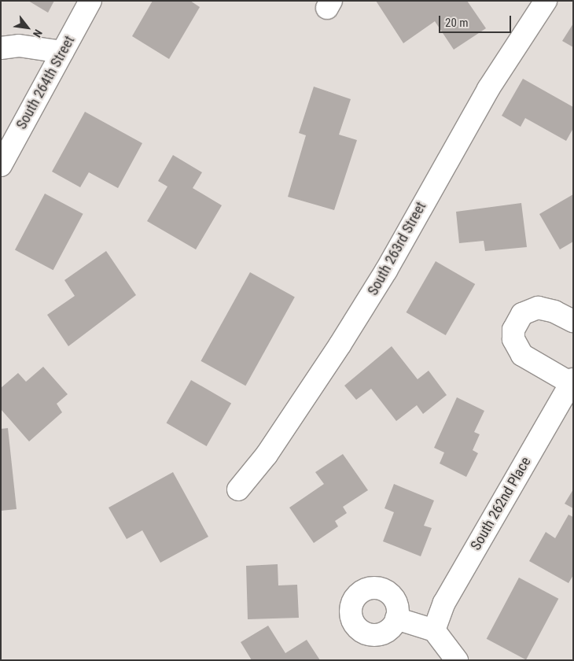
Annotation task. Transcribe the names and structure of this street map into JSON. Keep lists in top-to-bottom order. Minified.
{"streets":{"street":["South 264th Street","South 263rd Street","South 262nd Place"]},"scale_bar":"20 m","north":"bottom right"}
